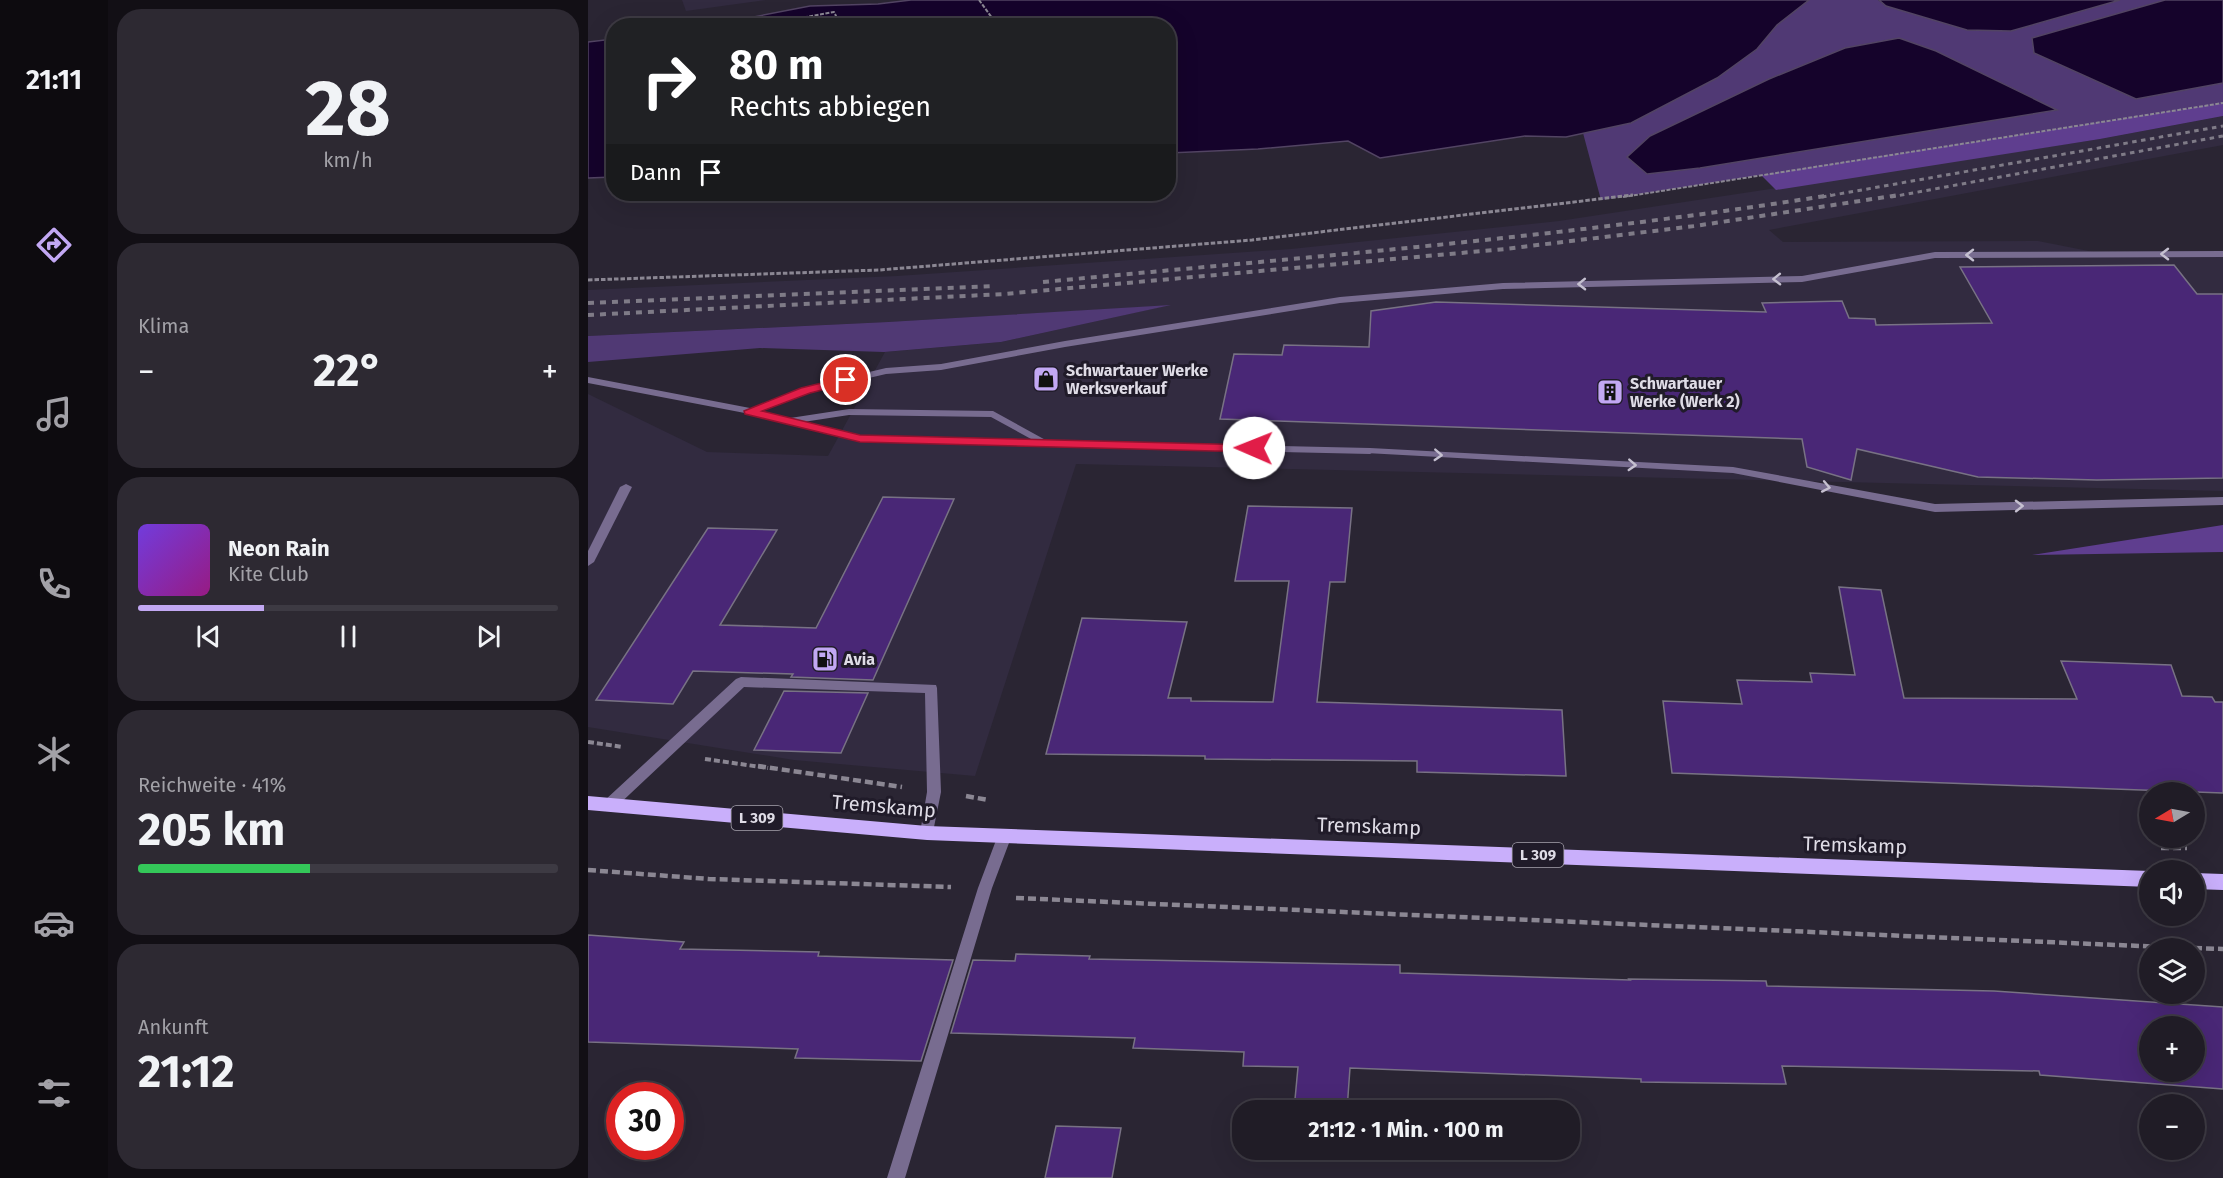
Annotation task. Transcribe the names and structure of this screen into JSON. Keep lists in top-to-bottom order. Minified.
{"streets":{"main road":["Tremskamp","L 309"]},"places":{"shop":["Schwartauer Werke Werksverkauf"],"building":["Schwartauer Werke (Werk 2)"],"fuel station":["Avia"]},"north":"left","page":{"tabs":"21:11","tile":[["28","km/h"],"Klima",["Reichweite · 41%","205 km"],["Ankunft","21:12"]],"turn":["80 m","Rechts abbiegen"],"then":"Dann","heat":["−","22°","+"],"song":["Neon Rain","Kite Club"],"map_buttons":["+","−"],"limit":"30","trip":"21:12 · 1 Min. · 100 m"}}
